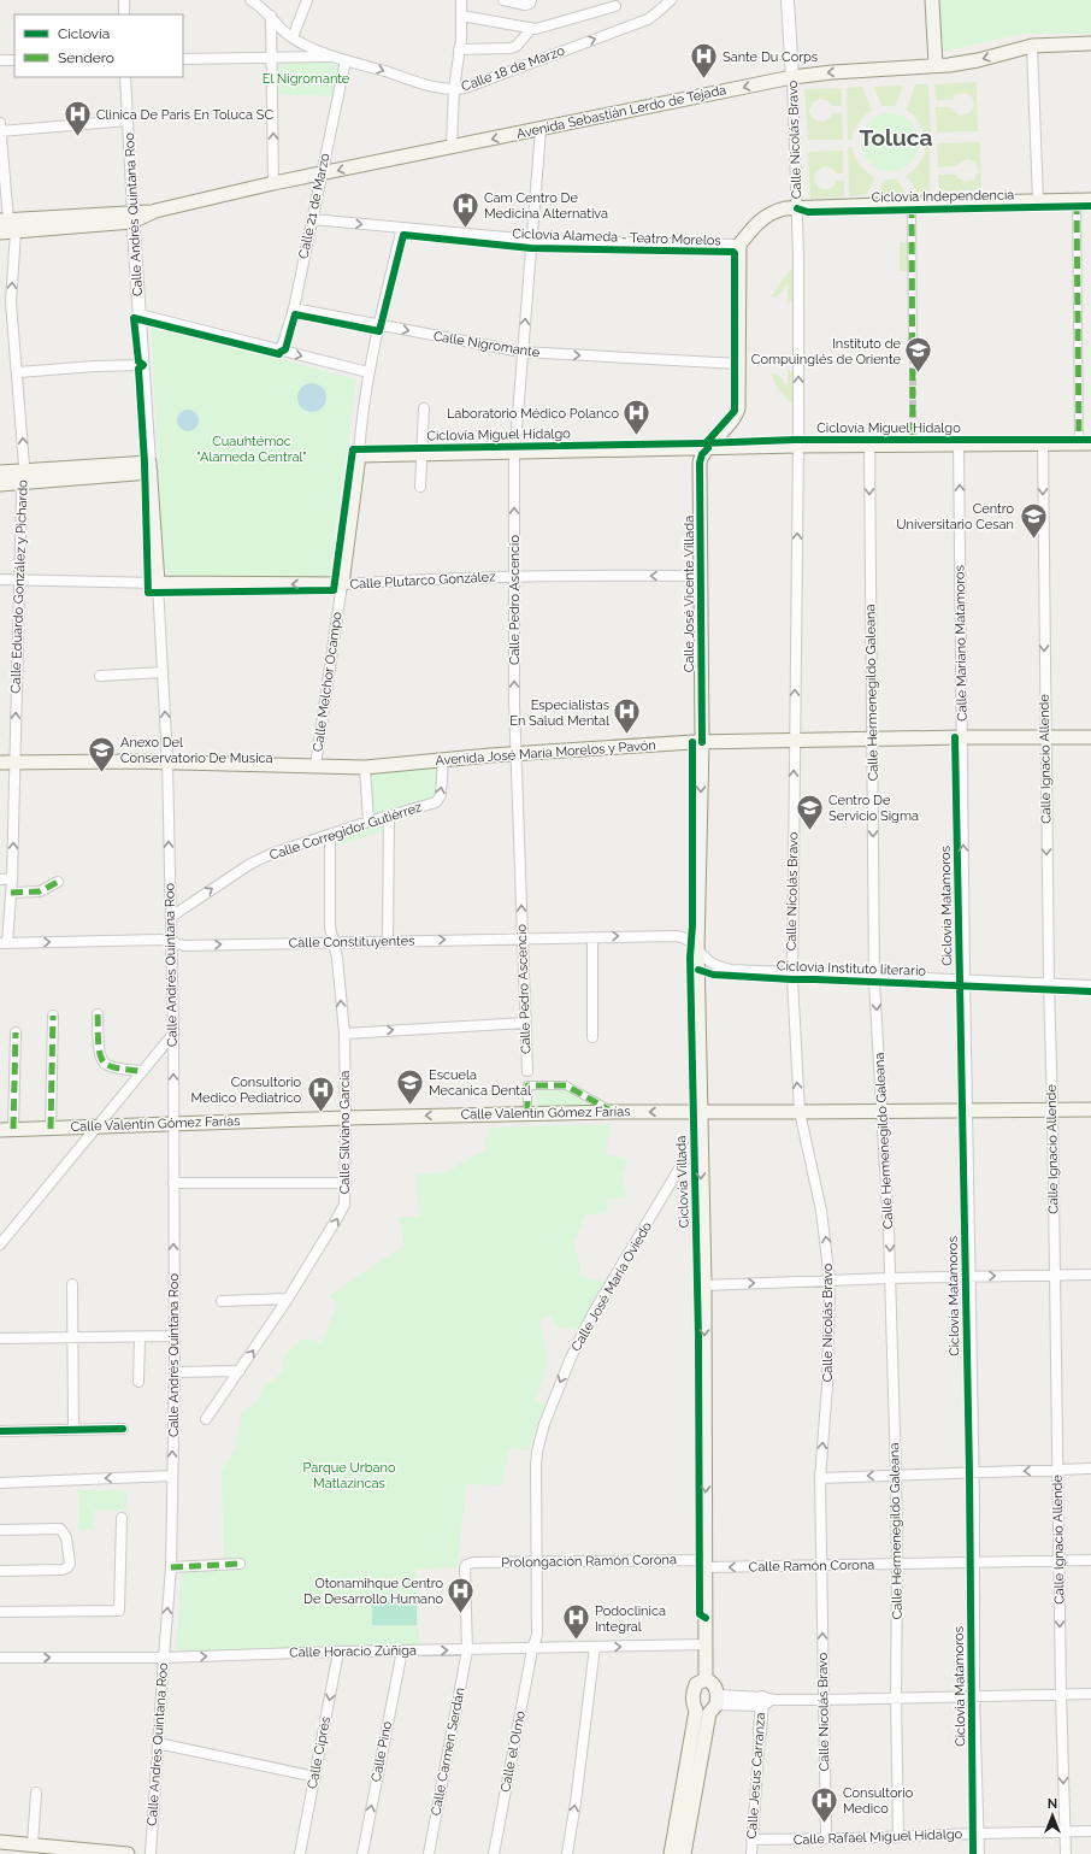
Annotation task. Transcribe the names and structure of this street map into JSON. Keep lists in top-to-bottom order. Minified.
{"streets":{"main road":["Avenida Sebastián Lerdo de Tejada","Calle Andrés Quintana Roo","Calle Plutarco González","Calle José Vicente Villada","Calle Melchor Ocampo","Avenida José María Morelos y Pavón","Calle Valentín Gómez Farías"],"street":["Calle 18 de Marzo","Calle Nicolás Bravo","Calle 21 de Marzo","Calle Nigromante","Calle Eduardo González y Pichardo","Calle Pedro Ascencio","Calle Mariano Matamoros","Calle Hermenegildo Galeana","Calle Ignacio Allende","Calle Corregidor Gutiérrez","Calle Constituyentes","Calle Silviano García","Calle José María Oviedo","Prolongación Ramón Corona","Calle Ramón Corona","Calle Horacio Zúñiga","Calle Pino","Calle Carmen Serdán","Calle el Olmo","Calle Ciprés","Calle Jesús Carranza","Calle Rafael Miguel Hidalgo"],"cycle path":["Ciclovía Independencia","Ciclovía Alameda - Teatro Morelos","Ciclovía Matamoros","Ciclovía Instituto literario","Ciclovía Villada"]},"crossings":[["Calle 18 de Marzo","Calle 21 de Marzo"],["Avenida Sebastián Lerdo de Tejada","Calle Nicolás Bravo"],["Avenida Sebastián Lerdo de Tejada","Calle 21 de Marzo"],["Avenida Sebastián Lerdo de Tejada","Calle Andrés Quintana Roo"],["Avenida Sebastián Lerdo de Tejada","Calle Eduardo González y Pichardo"],["Avenida Sebastián Lerdo de Tejada","Calle Pedro Ascencio"],["Calle Nicolás Bravo","Avenida José María Morelos y Pavón"],["Calle Nicolás Bravo","Calle Constituyentes"],["Calle Nicolás Bravo","Calle Valentín Gómez Farías"],["Calle Nicolás Bravo","Calle Ramón Corona"],["Calle Nicolás Bravo","Calle Rafael Miguel Hidalgo"],["Calle 21 de Marzo","Calle Nigromante"],["Calle Andrés Quintana Roo","Calle Plutarco González"],["Calle Andrés Quintana Roo","Avenida José María Morelos y Pavón"],["Calle Andrés Quintana Roo","Calle Corregidor Gutiérrez"],["Calle Andrés Quintana Roo","Calle Constituyentes"],["Calle Andrés Quintana Roo","Calle Valentín Gómez Farías"],["Calle Andrés Quintana Roo","Calle Horacio Zúñiga"],["Calle Nigromante","Calle José Vicente Villada"],["Calle Nigromante","Calle Pedro Ascencio"],["Calle Nigromante","Calle Melchor Ocampo"],["Calle Plutarco González","Calle Eduardo González y Pichardo"],["Calle Plutarco González","Calle José Vicente Villada"],["Calle Plutarco González","Calle Pedro Ascencio"],["Calle Plutarco González","Calle Melchor Ocampo"],["Calle Eduardo González y Pichardo","Avenida José María Morelos y Pavón"],["Calle Eduardo González y Pichardo","Calle Constituyentes"],["Calle José Vicente Villada","Avenida José María Morelos y Pavón"],["Calle José Vicente Villada","Calle Constituyentes"],["Calle José Vicente Villada","Calle Valentín Gómez Farías"],["Calle José Vicente Villada","Calle José María Oviedo"],["Calle José Vicente Villada","Prolongación Ramón Corona"],["Calle José Vicente Villada","Calle Ramón Corona"],["Calle José Vicente Villada","Calle Horacio Zúñiga"],["Calle Pedro Ascencio","Avenida José María Morelos y Pavón"],["Calle Pedro Ascencio","Calle Constituyentes"],["Calle Mariano Matamoros","Avenida José María Morelos y Pavón"],["Calle Mariano Matamoros","Calle Constituyentes"],["Calle Mariano Matamoros","Calle Valentín Gómez Farías"],["Calle Mariano Matamoros","Calle Ramón Corona"],["Calle Mariano Matamoros","Calle Rafael Miguel Hidalgo"],["Calle Melchor Ocampo","Avenida José María Morelos y Pavón"],["Calle Hermenegildo Galeana","Avenida José María Morelos y Pavón"],["Calle Hermenegildo Galeana","Calle Constituyentes"],["Calle Hermenegildo Galeana","Calle Valentín Gómez Farías"],["Calle Hermenegildo Galeana","Calle Ramón Corona"],["Calle Hermenegildo Galeana","Calle Rafael Miguel Hidalgo"],["Avenida José María Morelos y Pavón","Calle Ignacio Allende"],["Avenida José María Morelos y Pavón","Calle Corregidor Gutiérrez"],["Calle Ignacio Allende","Calle Constituyentes"],["Calle Ignacio Allende","Calle Valentín Gómez Farías"],["Calle Ignacio Allende","Calle Ramón Corona"],["Calle Ignacio Allende","Calle Rafael Miguel Hidalgo"],["Calle Corregidor Gutiérrez","Calle Silviano García"],["Calle Constituyentes","Calle Silviano García"],["Calle Valentín Gómez Farías","Calle Silviano García"],["Calle José María Oviedo","Prolongación Ramón Corona"],["Calle José María Oviedo","Calle Horacio Zúñiga"],["Calle José María Oviedo","Calle el Olmo"],["Prolongación Ramón Corona","Calle Ramón Corona"],["Prolongación Ramón Corona","Calle Carmen Serdán"],["Calle Horacio Zúñiga","Calle Pino"],["Calle Horacio Zúñiga","Calle Carmen Serdán"],["Calle Horacio Zúñiga","Calle el Olmo"],["Calle Horacio Zúñiga","Calle Ciprés"],["Calle Jesús Carranza","Calle Rafael Miguel Hidalgo"]],"one_way":["Avenida Sebastián Lerdo de Tejada","Calle Nicolás Bravo","Calle Andrés Quintana Roo","Calle Nigromante","Calle Plutarco González","Calle Eduardo González y Pichardo","Calle José Vicente Villada","Calle Pedro Ascencio","Calle Mariano Matamoros","Calle Hermenegildo Galeana","Calle Ignacio Allende","Calle Corregidor Gutiérrez","Calle Constituyentes","Calle Silviano García","Calle José María Oviedo","Calle Horacio Zúñiga","Calle Pino","Calle Ciprés"],"districts":["Toluca"],"parks":["El Nigromante","Cuauhtémoc \"Alameda Central\"","Parque Urbano Matlazincas"],"places":{"hospital":["Sante Du Corps","Clinica De Paris En Toluca SC","Cam Centro De Medicina Alternativa","Laboratorio Médico Polanco","Especialistas En Salud Mental","Consultorio Medico Pediatrico","Otonamihque Centro De Desarrollo Humano","Podoclinica Integral","Consultorio Medico"],"school or university":["Instituto de Compuinglés de Oriente","Centro Universitario Cesan","Anexo Del Conservatorio De Musica","Centro De Servicio Sigma","Escuela Mecanica Dental"]},"legend":["Ciclovía","Sendero"],"north":"top"}
